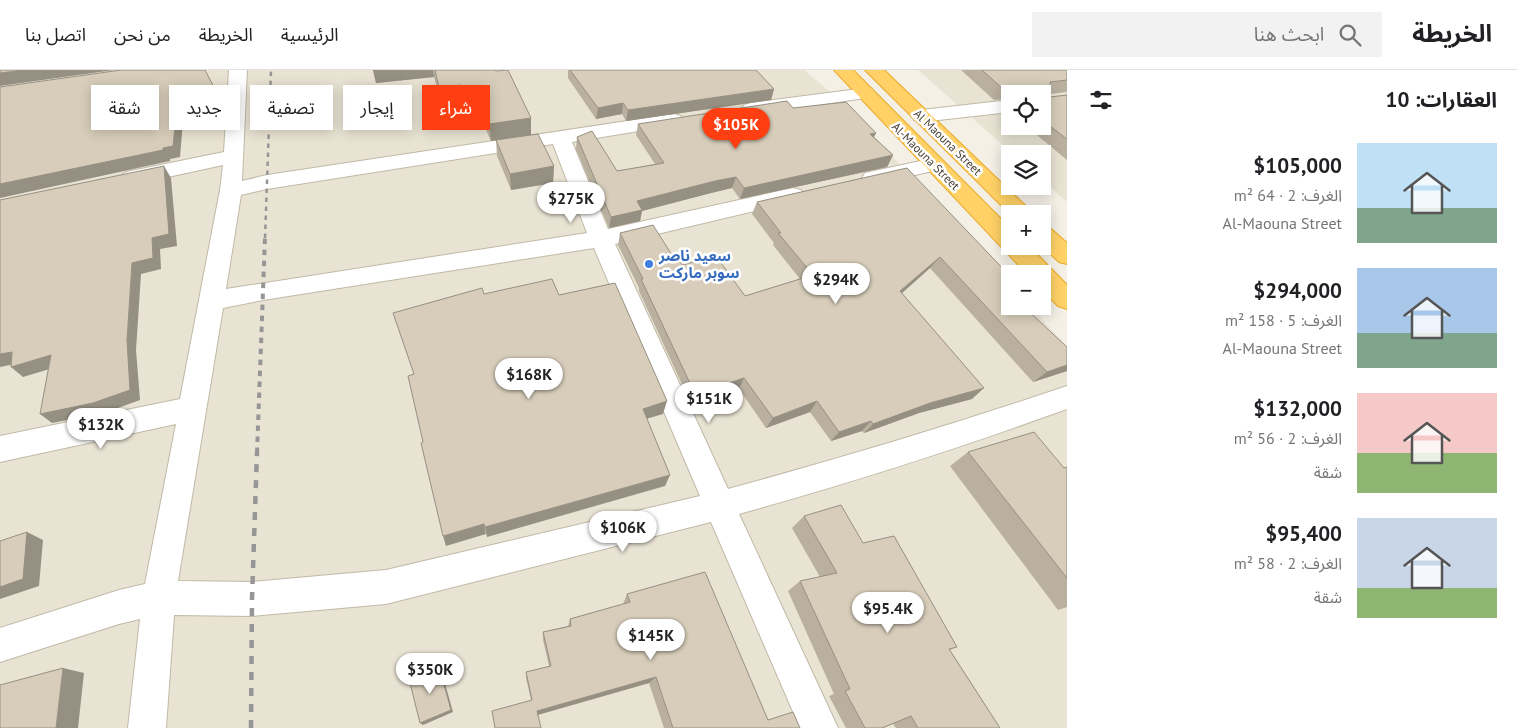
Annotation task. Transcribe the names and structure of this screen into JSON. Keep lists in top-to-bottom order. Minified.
{"streets":{"highway":["Al Maouna Street","Al-Maouna Street"]},"places":["سعيد ناصر سوبر ماركت"],"page":{"header":"الخريطة","search":"ابحث هنا","nav":["الرئيسية","الخريطة","من نحن","اتصل بنا"],"heading":"العقارات: 10","map_buttons":["+","−"],"chip":["شراء","إيجار","تصفية","جديد","شقة"],"price":["$105K","$275K","$294K","$168K","$151K","$132K","$106K","$95.4K","$145K","$350K"],"list":[{"name":"$105,000","note":"الغرف: 2 · 64 m² · Al-Maouna Street"},{"name":"$294,000","note":"الغرف: 5 · 158 m² · Al-Maouna Street"},{"name":"$132,000","note":"الغرف: 2 · 56 m² · شقة"},{"name":"$95,400","note":"الغرف: 2 · 58 m² · شقة"}]}}
